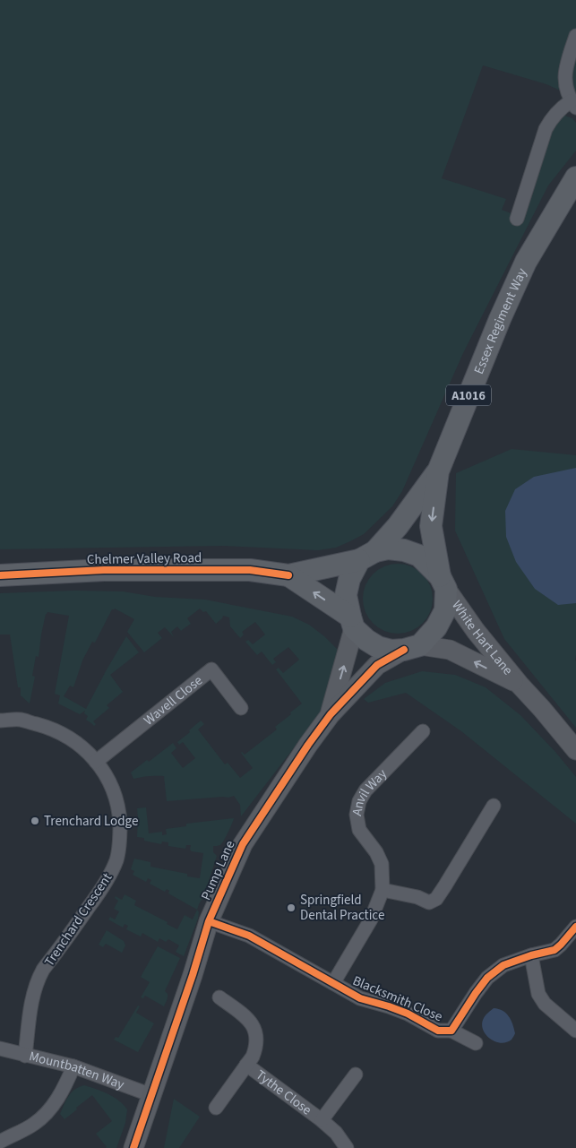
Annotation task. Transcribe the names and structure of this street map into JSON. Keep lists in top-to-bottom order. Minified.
{"streets":{"main road":["Essex Regiment Way","A1016","Chelmer Valley Road"],"street":["White Hart Lane","Wavell Close","Anvil Way","Pump Lane","Trenchard Crescent","Blacksmith Close","Mountbatten Way","Tythe Close"]},"crossings":[["Essex Regiment Way","A1016"],["Essex Regiment Way","Chelmer Valley Road"],["Essex Regiment Way","White Hart Lane"],["Essex Regiment Way","Pump Lane"],["A1016","Chelmer Valley Road"],["A1016","White Hart Lane"],["A1016","Pump Lane"],["Chelmer Valley Road","White Hart Lane"],["Chelmer Valley Road","Pump Lane"],["White Hart Lane","Pump Lane"],["Wavell Close","Trenchard Crescent"],["Anvil Way","Blacksmith Close"],["Pump Lane","Blacksmith Close"],["Pump Lane","Mountbatten Way"],["Trenchard Crescent","Mountbatten Way"]],"places":["Trenchard Lodge","Springfield Dental Practice"]}
